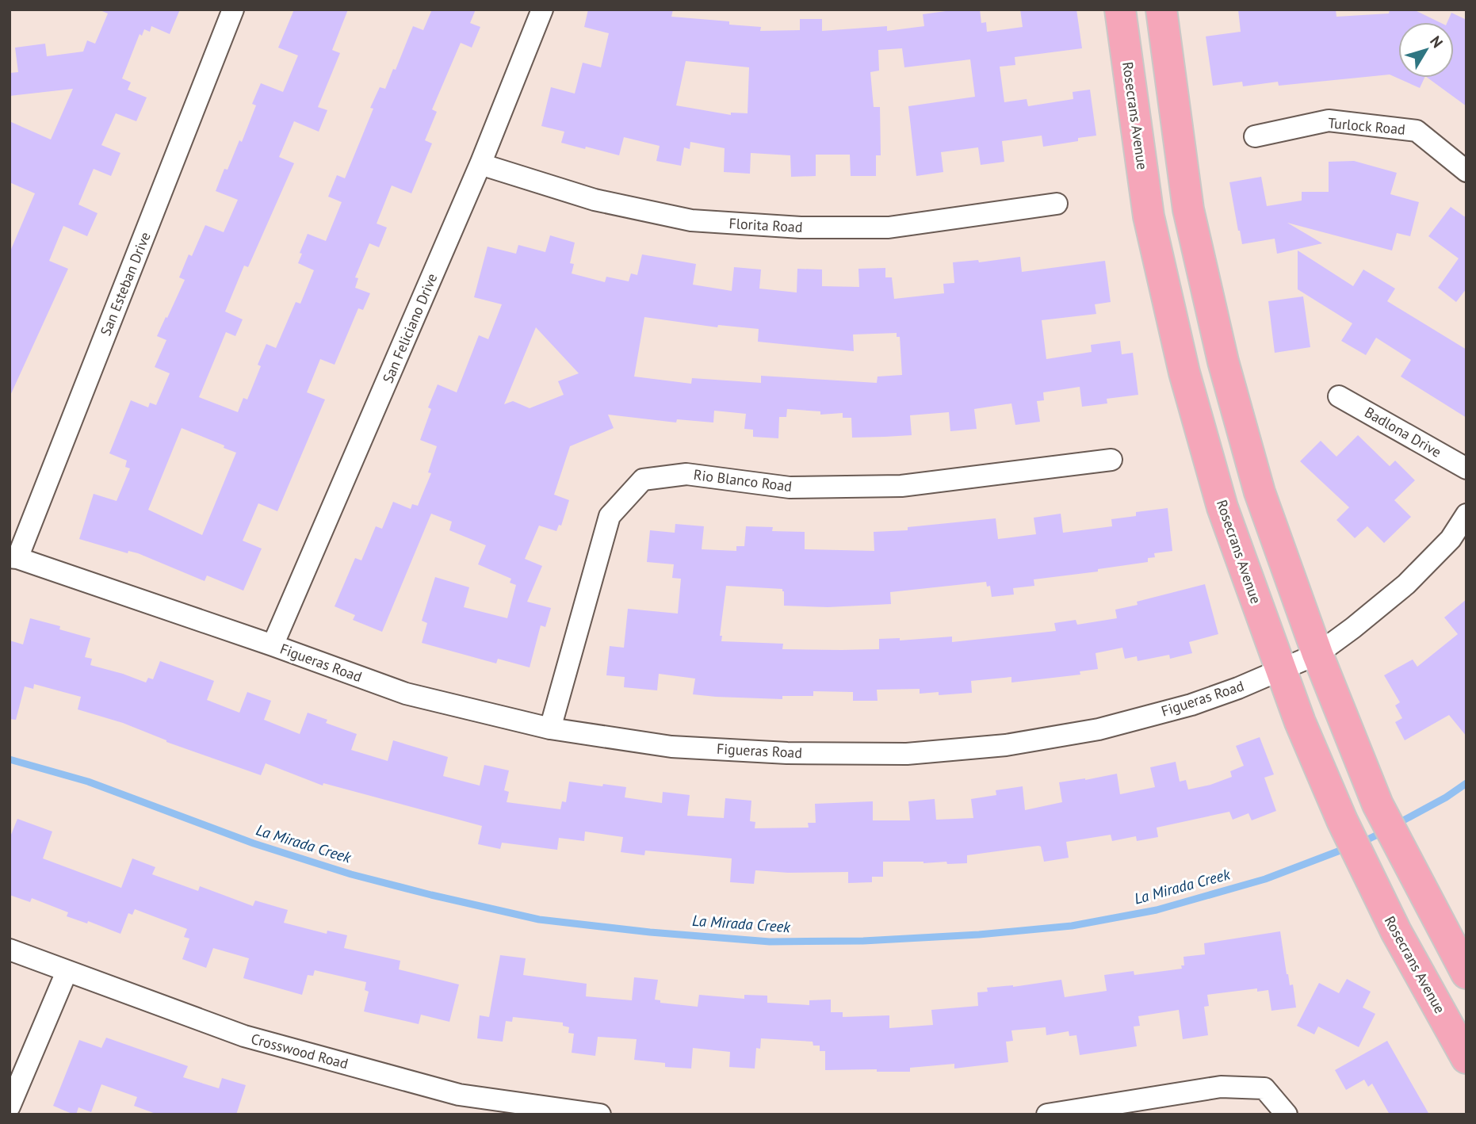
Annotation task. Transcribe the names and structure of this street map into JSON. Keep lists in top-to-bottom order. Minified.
{"streets":{"main road":["Rosecrans Avenue"],"street":["Turlock Road","Florita Road","San Esteban Drive","San Feliciano Drive","Badlona Drive","Rio Blanco Road","Figueras Road","Crosswood Road"]},"crossings":[["Rosecrans Avenue","Figueras Road"],["Florita Road","San Feliciano Drive"],["San Esteban Drive","Figueras Road"],["San Feliciano Drive","Figueras Road"],["Rio Blanco Road","Figueras Road"]],"water":["La Mirada Creek"],"north":"top right"}
